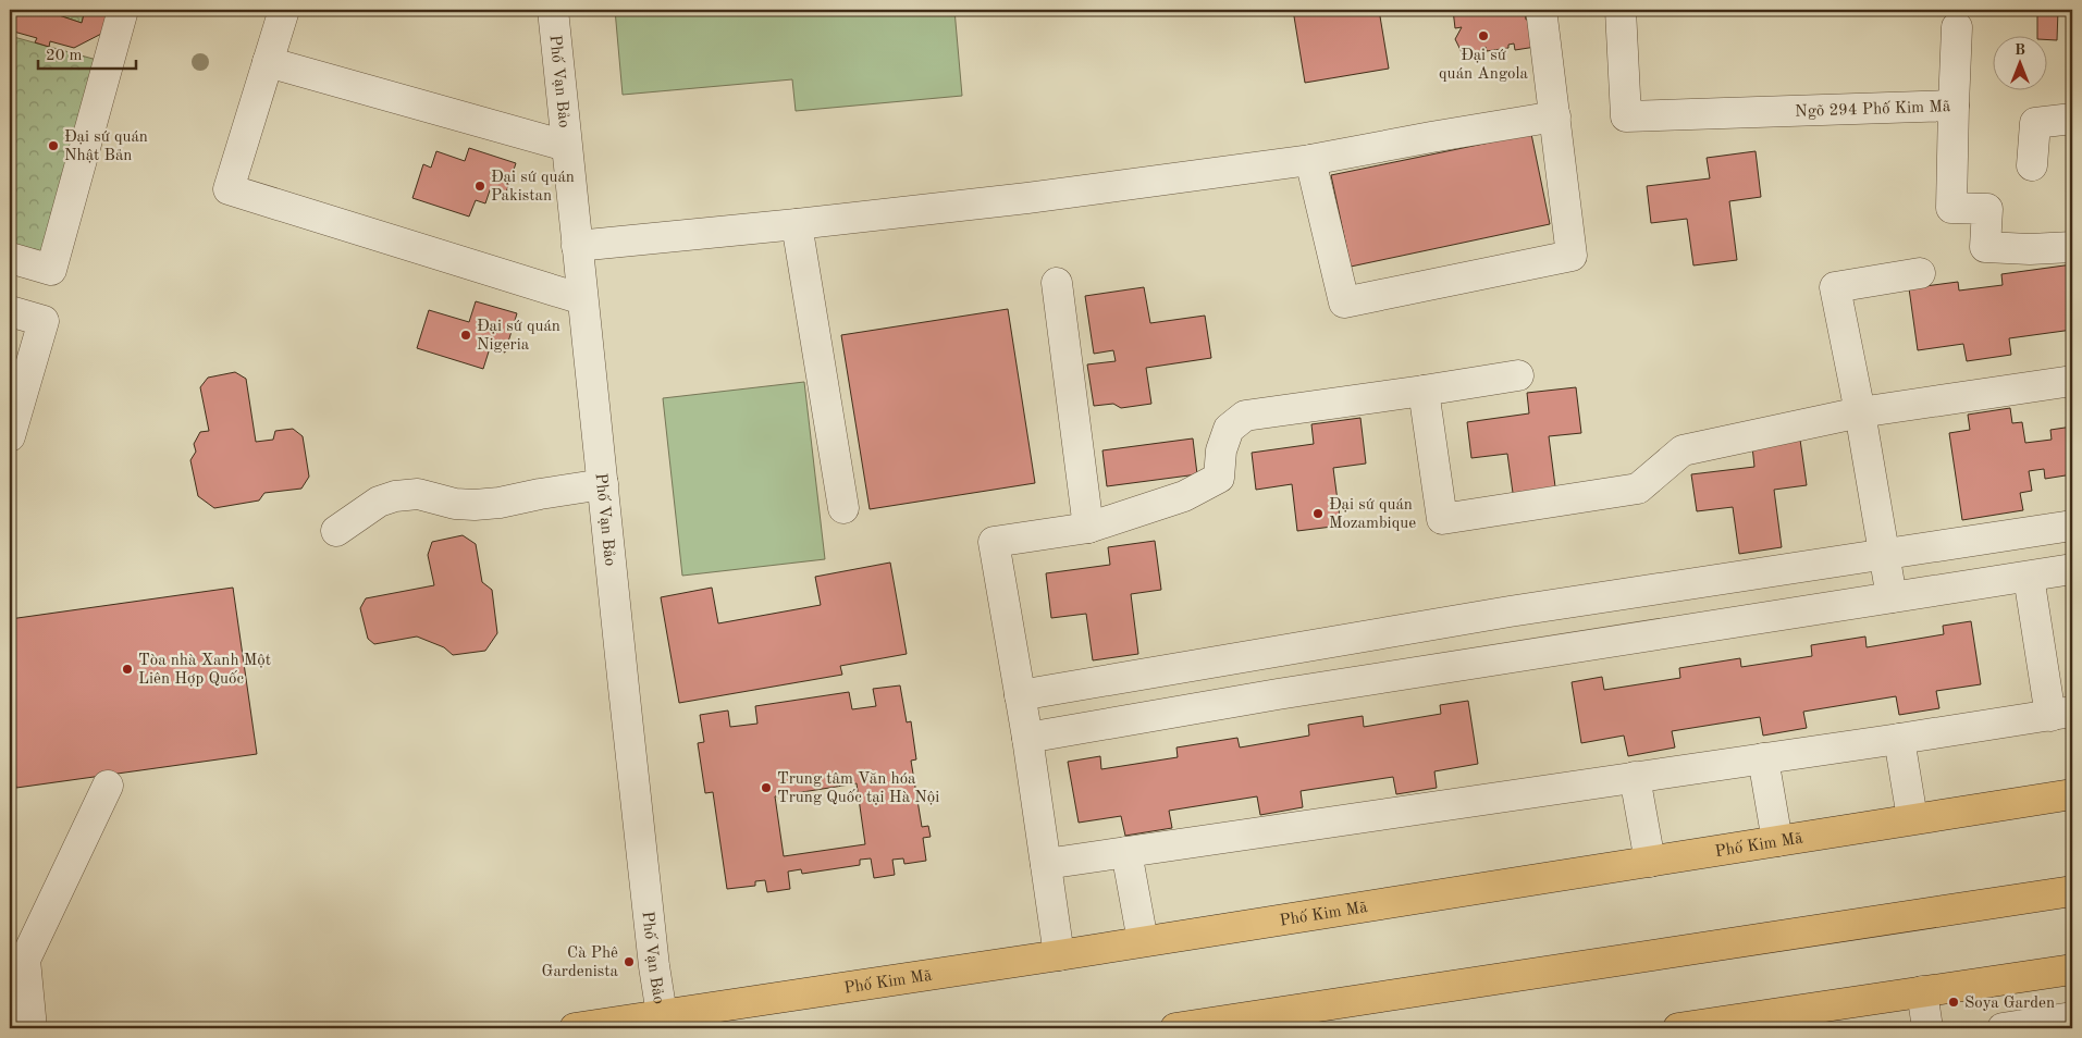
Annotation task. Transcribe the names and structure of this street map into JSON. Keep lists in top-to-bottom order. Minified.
{"streets":{"main road":["Phố Kim Mã"],"street":["Phố Vạn Bảo","Ngõ 294 Phố Kim Mã"]},"crossings":[["Phố Vạn Bảo","Phố Kim Mã"]],"places":["Đại sứ quán Angola","Đại sứ quán Nhật Bản","Đại sứ quán Pakistan","Đại sứ quán Nigeria","Đại sứ quán Mozambique","Tòa nhà Xanh Một Liên Hợp Quốc","Trung tâm Văn hóa Trung Quốc tại Hà Nội","Cà Phê Gardenista","Soya Garden"],"scale_bar":"20 m","north":"top"}
